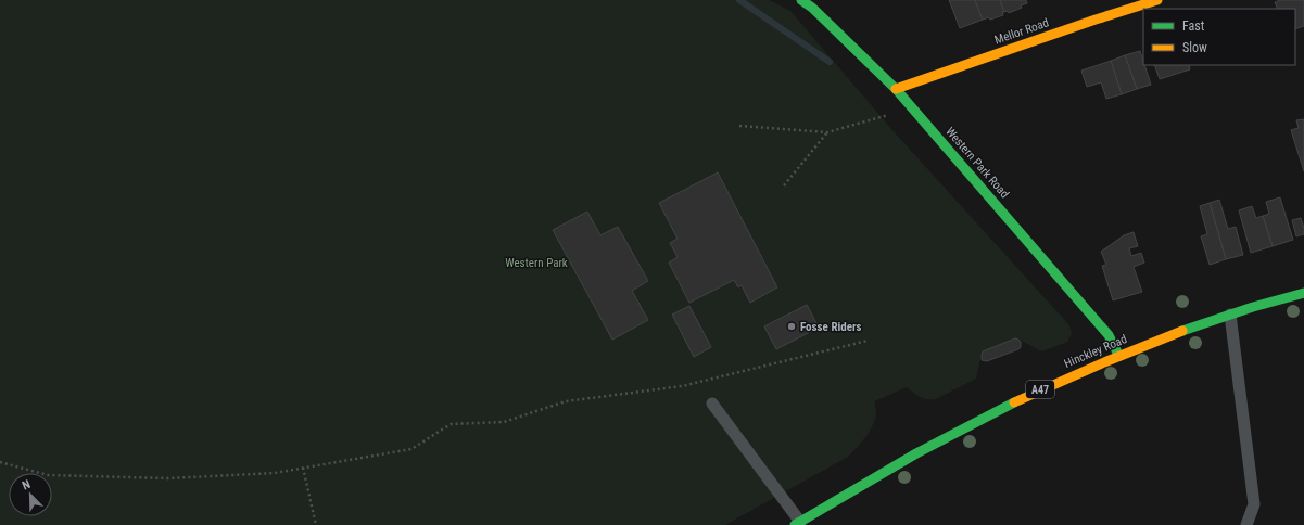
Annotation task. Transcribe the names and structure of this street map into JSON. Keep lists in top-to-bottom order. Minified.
{"streets":{"street":["Mellor Road","Western Park Road","Hinckley Road","A47"]},"crossings":[["Mellor Road","Western Park Road"],["Western Park Road","Hinckley Road"]],"parks":["Western Park"],"places":["Fosse Riders"],"legend":["Fast","Slow"],"north":"top left"}
